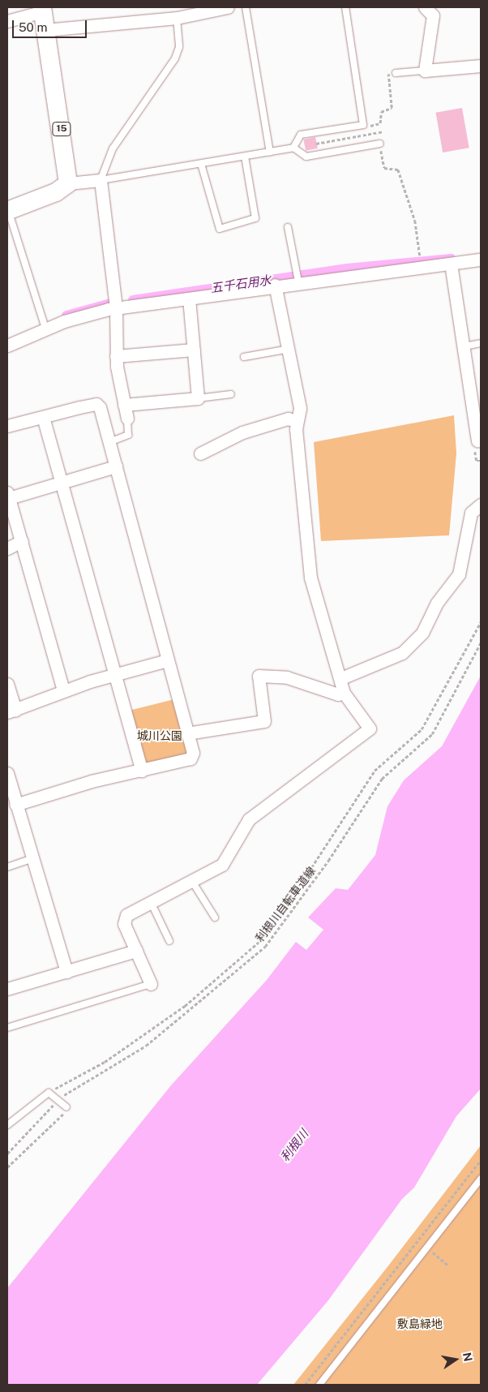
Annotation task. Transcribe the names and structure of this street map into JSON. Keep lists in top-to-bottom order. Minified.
{"streets":{"main road":["15"],"path":["利根川自転車道線"]},"water":["五千石用水","利根川"],"parks":["城川公園","敷島緑地"],"scale_bar":"50 m","north":"right"}
